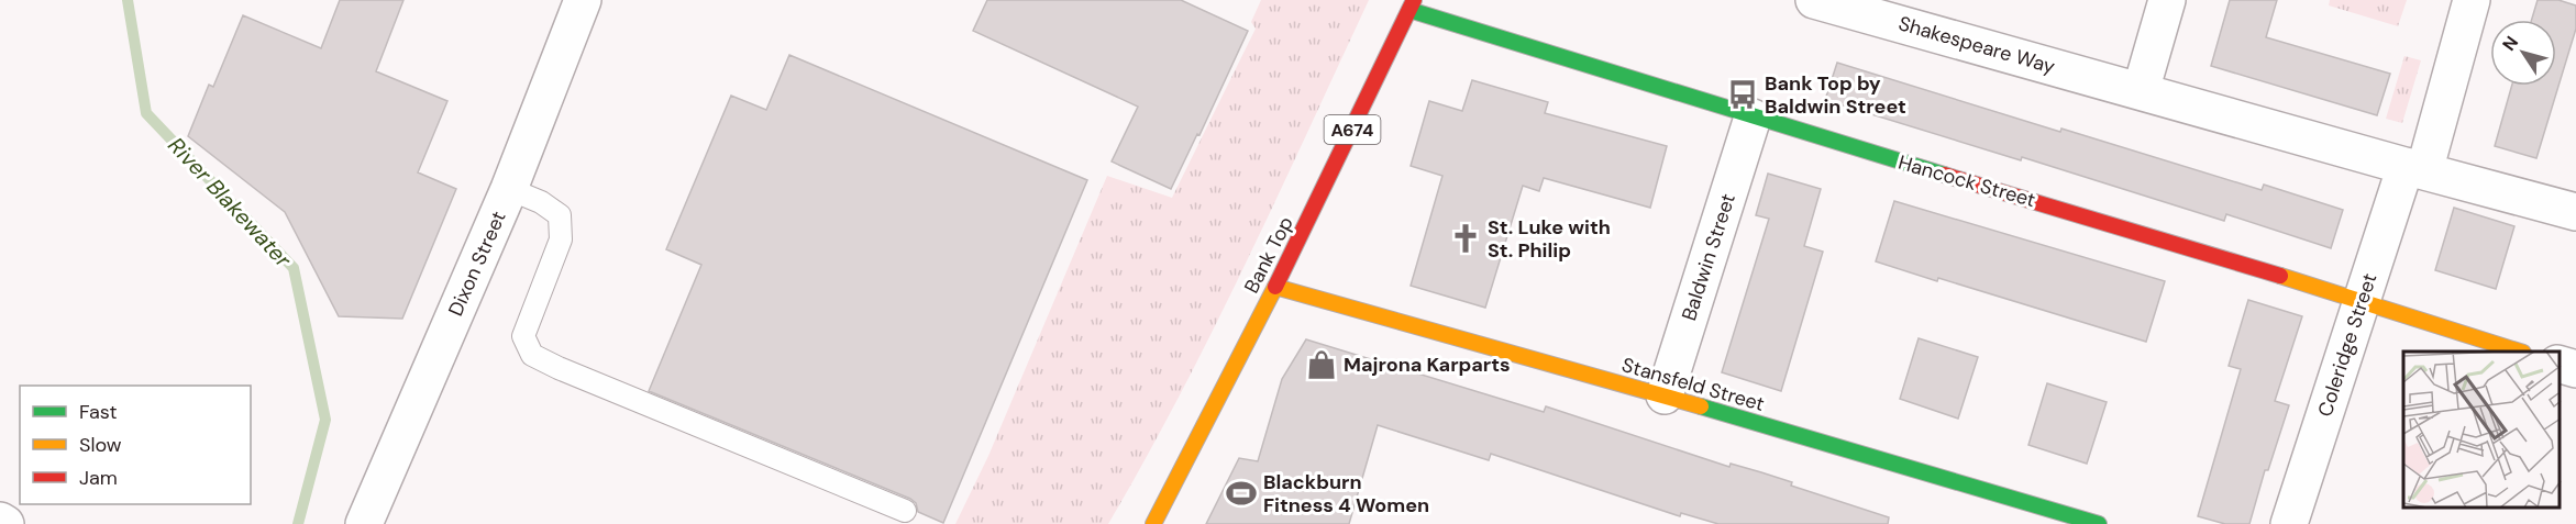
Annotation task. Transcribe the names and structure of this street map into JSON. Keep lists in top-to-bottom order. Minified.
{"streets":{"street":["Shakespeare Way","A674","Hancock Street","Bank Top","Baldwin Street","Dixon Street","Coleridge Street","Stansfeld Street"]},"crossings":[["Shakespeare Way","Coleridge Street"],["Hancock Street","Bank Top"],["Hancock Street","Baldwin Street"],["Hancock Street","Coleridge Street"],["Bank Top","Stansfeld Street"],["Baldwin Street","Stansfeld Street"]],"water":["River Blakewater"],"places":{"bus stop":["Bank Top by Baldwin Street"],"church":["St. Luke with St. Philip"],"shop":["Majrona Karparts"],"sports":["Blackburn Fitness 4 Women"]},"legend":["Fast","Slow","Jam"],"north":"top left"}
